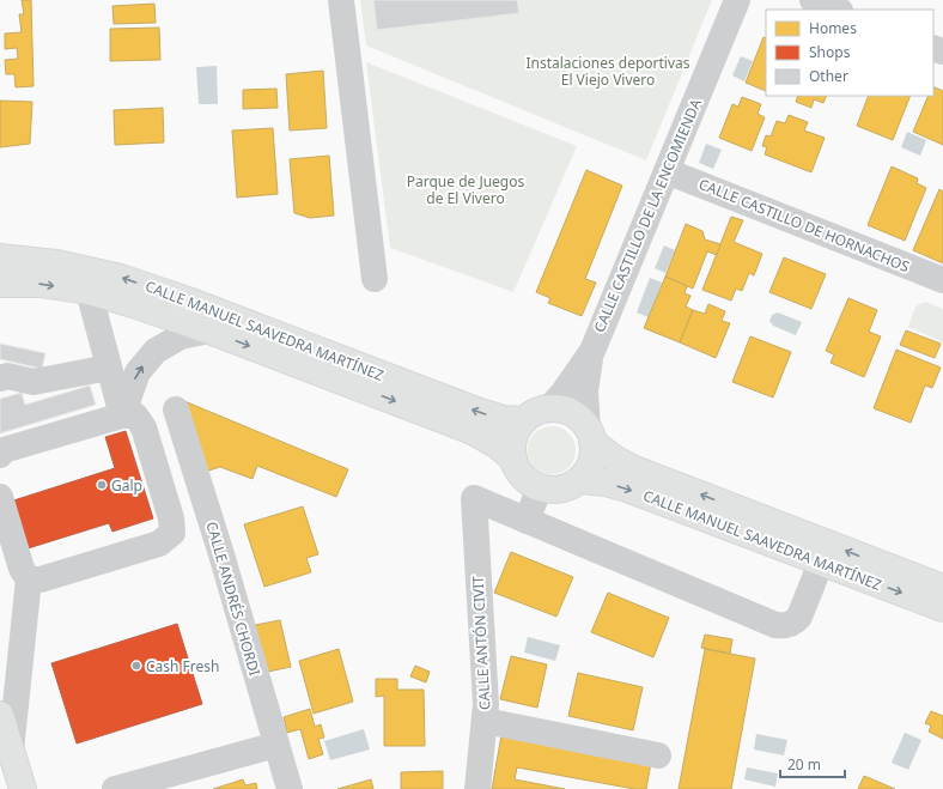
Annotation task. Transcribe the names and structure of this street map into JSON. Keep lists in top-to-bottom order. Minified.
{"streets":{"main road":["CALLE MANUEL SAAVEDRA MARTÍNEZ"],"street":["CALLE CASTILLO DE LA ENCOMIENDA","CALLE CASTILLO DE HORNACHOS","CALLE ANDRÉS CHORDI","CALLE ANTÓN CIVIT"]},"crossings":[["CALLE CASTILLO DE LA ENCOMIENDA","CALLE CASTILLO DE HORNACHOS"],["CALLE CASTILLO DE LA ENCOMIENDA","CALLE MANUEL SAAVEDRA MARTÍNEZ"]],"parks":["Instalaciones deportivas El Viejo Vivero","Parque de Juegos de El Vivero"],"places":["Galp","Cash Fresh"],"legend":["Homes","Shops","Other"],"scale_bar":"20 m"}
